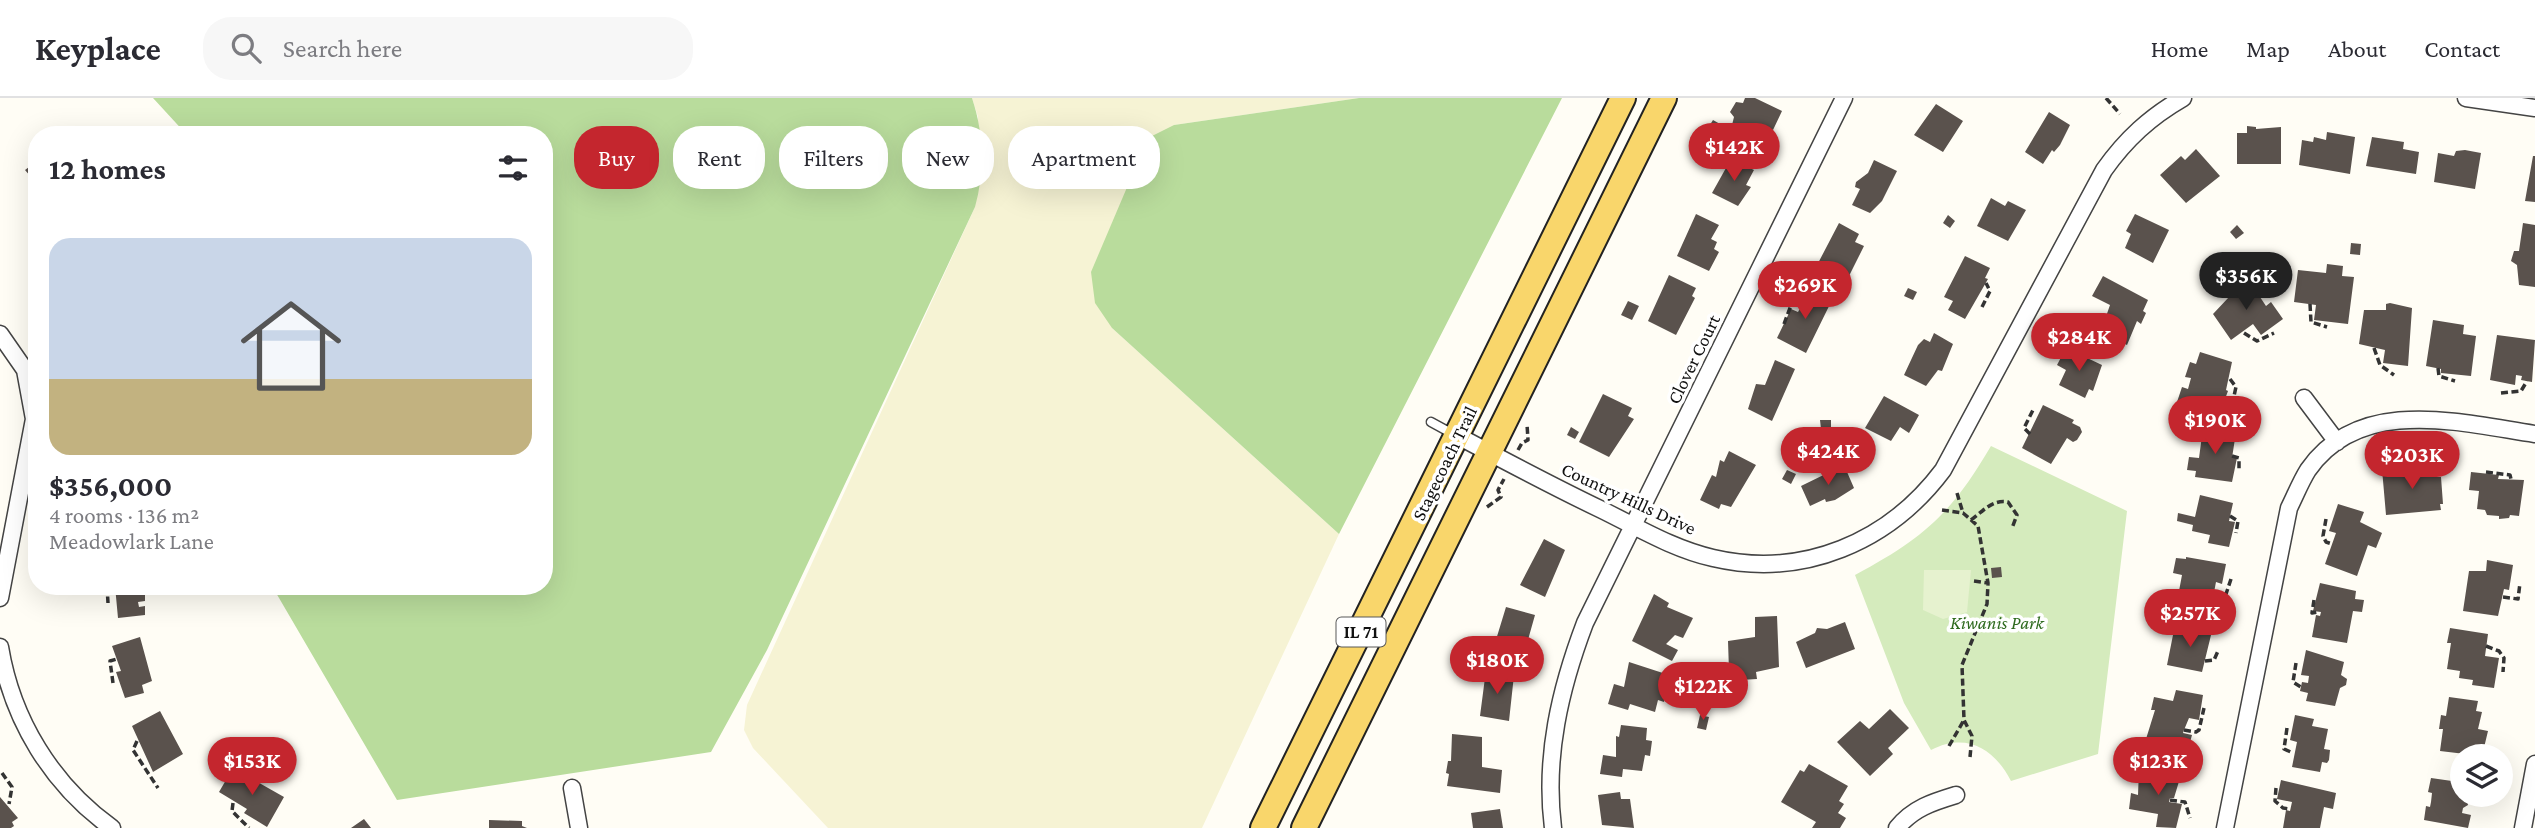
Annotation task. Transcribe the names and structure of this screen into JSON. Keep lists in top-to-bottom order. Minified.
{"streets":{"main road":["Stagecoach Trail","IL 71"],"street":["Clover Court","Country Hills Drive"]},"crossings":[["Clover Court","Country Hills Drive"],["Stagecoach Trail","Country Hills Drive"]],"parks":["Kiwanis Park"],"page":{"header":"Keyplace","search":"Search here","nav":["Home","Map","About","Contact"],"price":["$142K","$356K","$269K","$284K","$190K","$424K","$203K","$257K","$180K","$122K","$153K","$123K"],"chip":["Buy","Rent","Filters","New","Apartment"],"heading":"12 homes","list":[{"name":"$356,000","note":"4 rooms · 136 m² · Meadowlark Lane"}]}}
